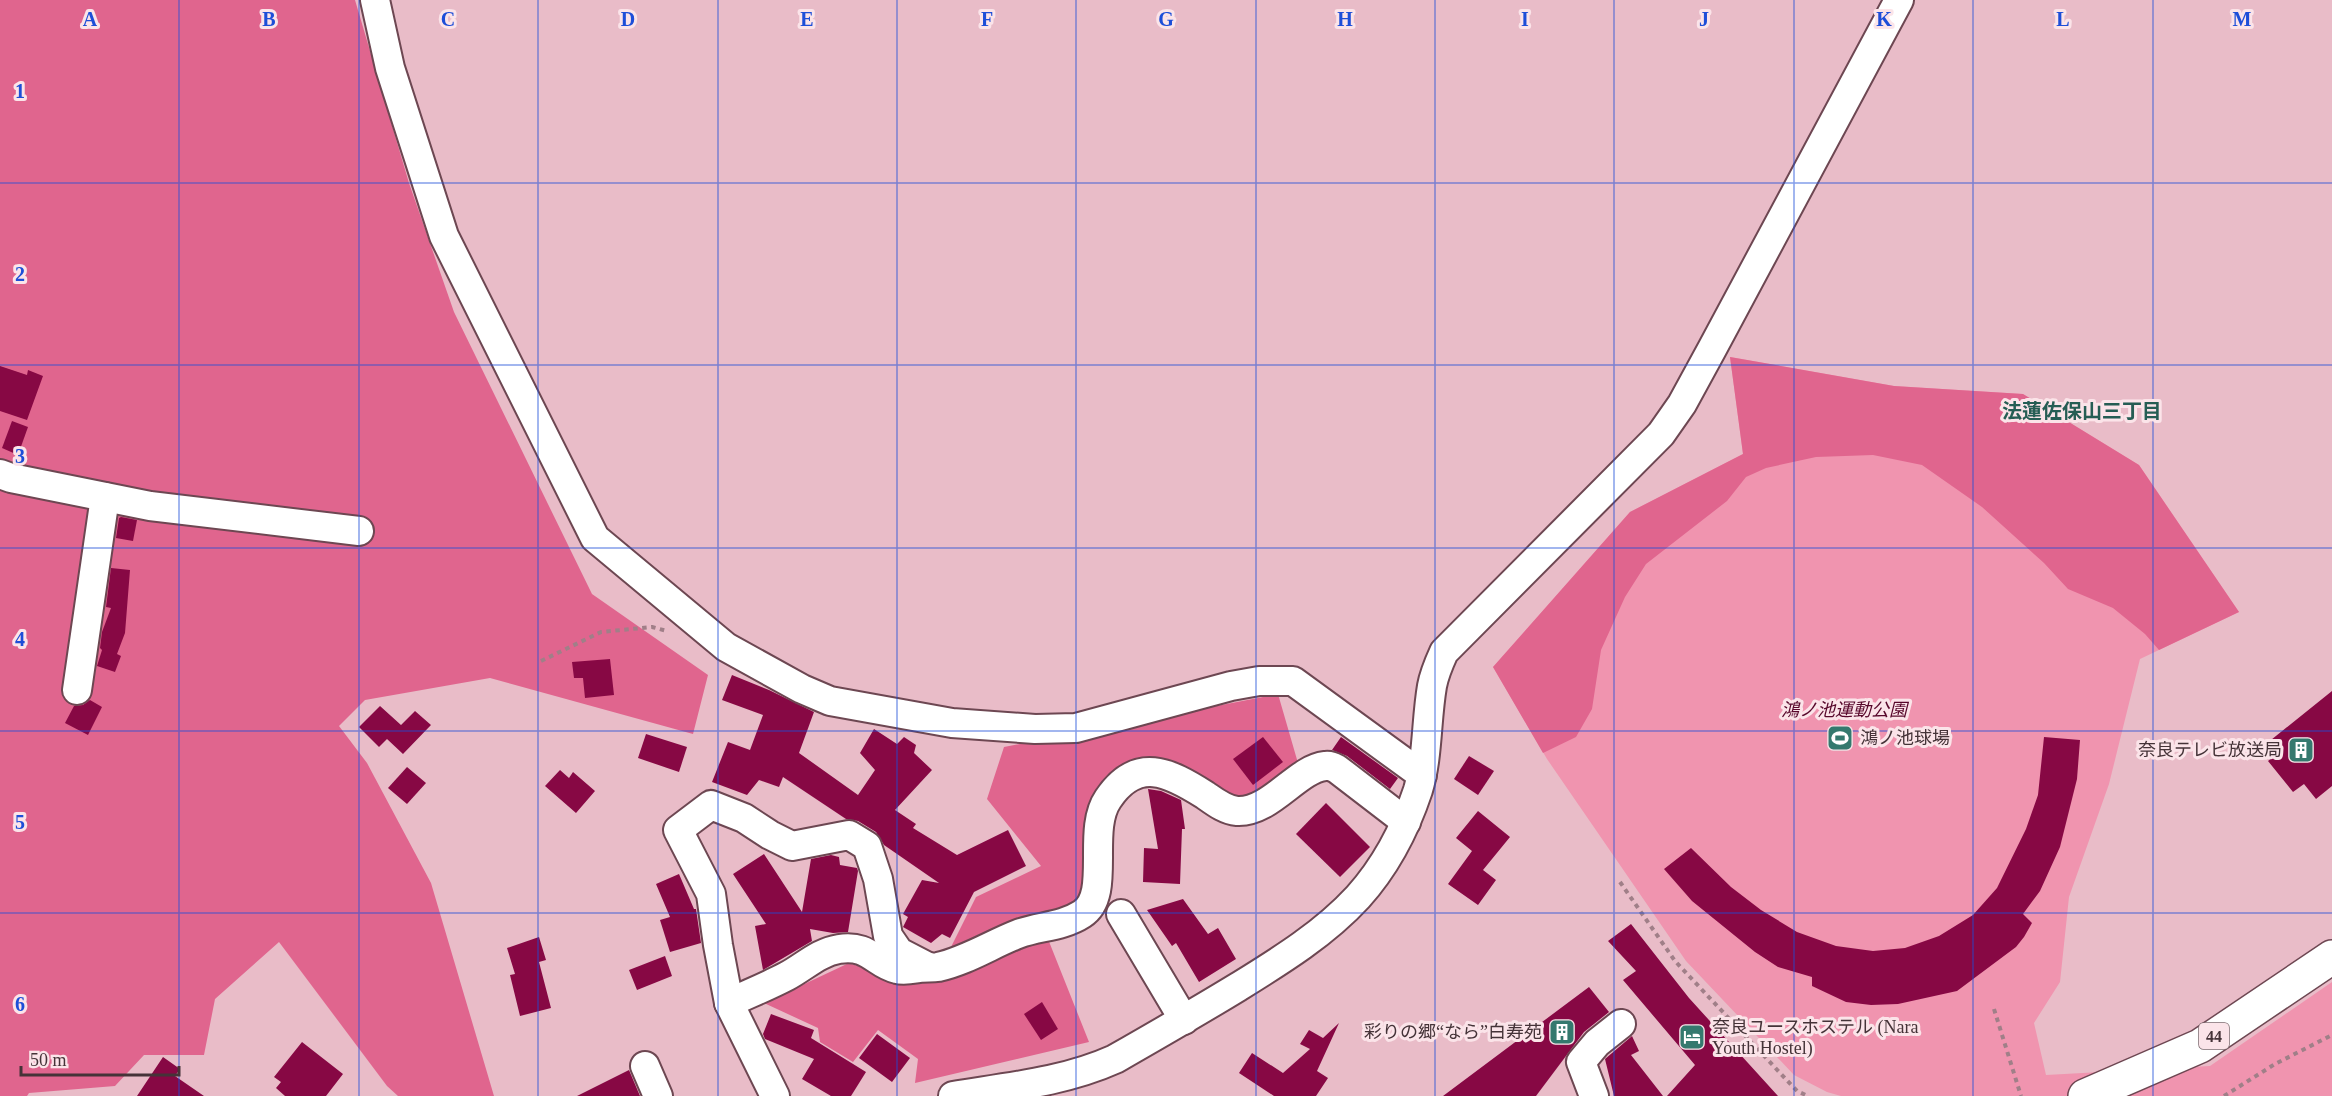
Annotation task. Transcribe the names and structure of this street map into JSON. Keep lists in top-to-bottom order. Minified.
{"streets":{"main road":["44"]},"districts":["法蓮佐保山三丁目"],"parks":["鴻ノ池運動公園"],"places":{"sports":["鴻ノ池球場"],"building":["奈良テレビ放送局","彩りの郷“なら”白寿苑"],"hotel":["奈良ユースホステル (Nara Youth Hostel)"]},"scale_bar":"50 m","grid":{"columns":["A","B","C","D","E","F","G","H","I","J","K","L","M"],"rows":["1","2","3","4","5","6"]}}
